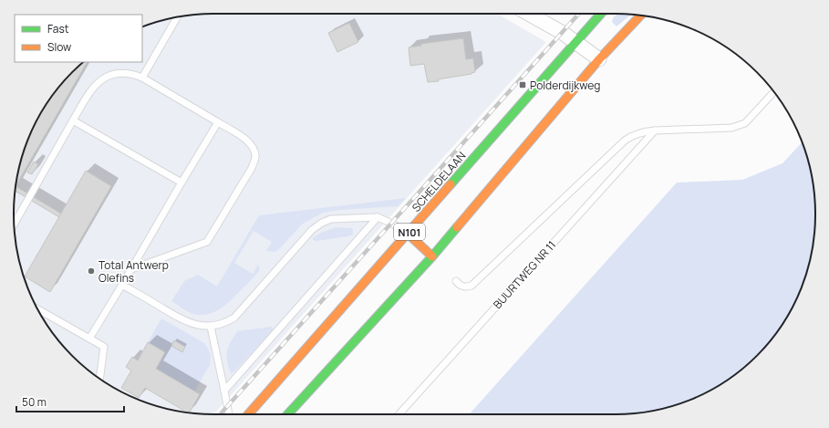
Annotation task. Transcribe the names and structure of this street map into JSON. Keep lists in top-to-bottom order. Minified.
{"streets":{"main road":["SCHELDELAAN","N101"],"lane":["BUURTWEG NR 11"]},"places":{"transit":["Polderdijkweg"],"other":["Total Antwerp Olefins"]},"legend":["Fast","Slow"],"scale_bar":"50 m"}
